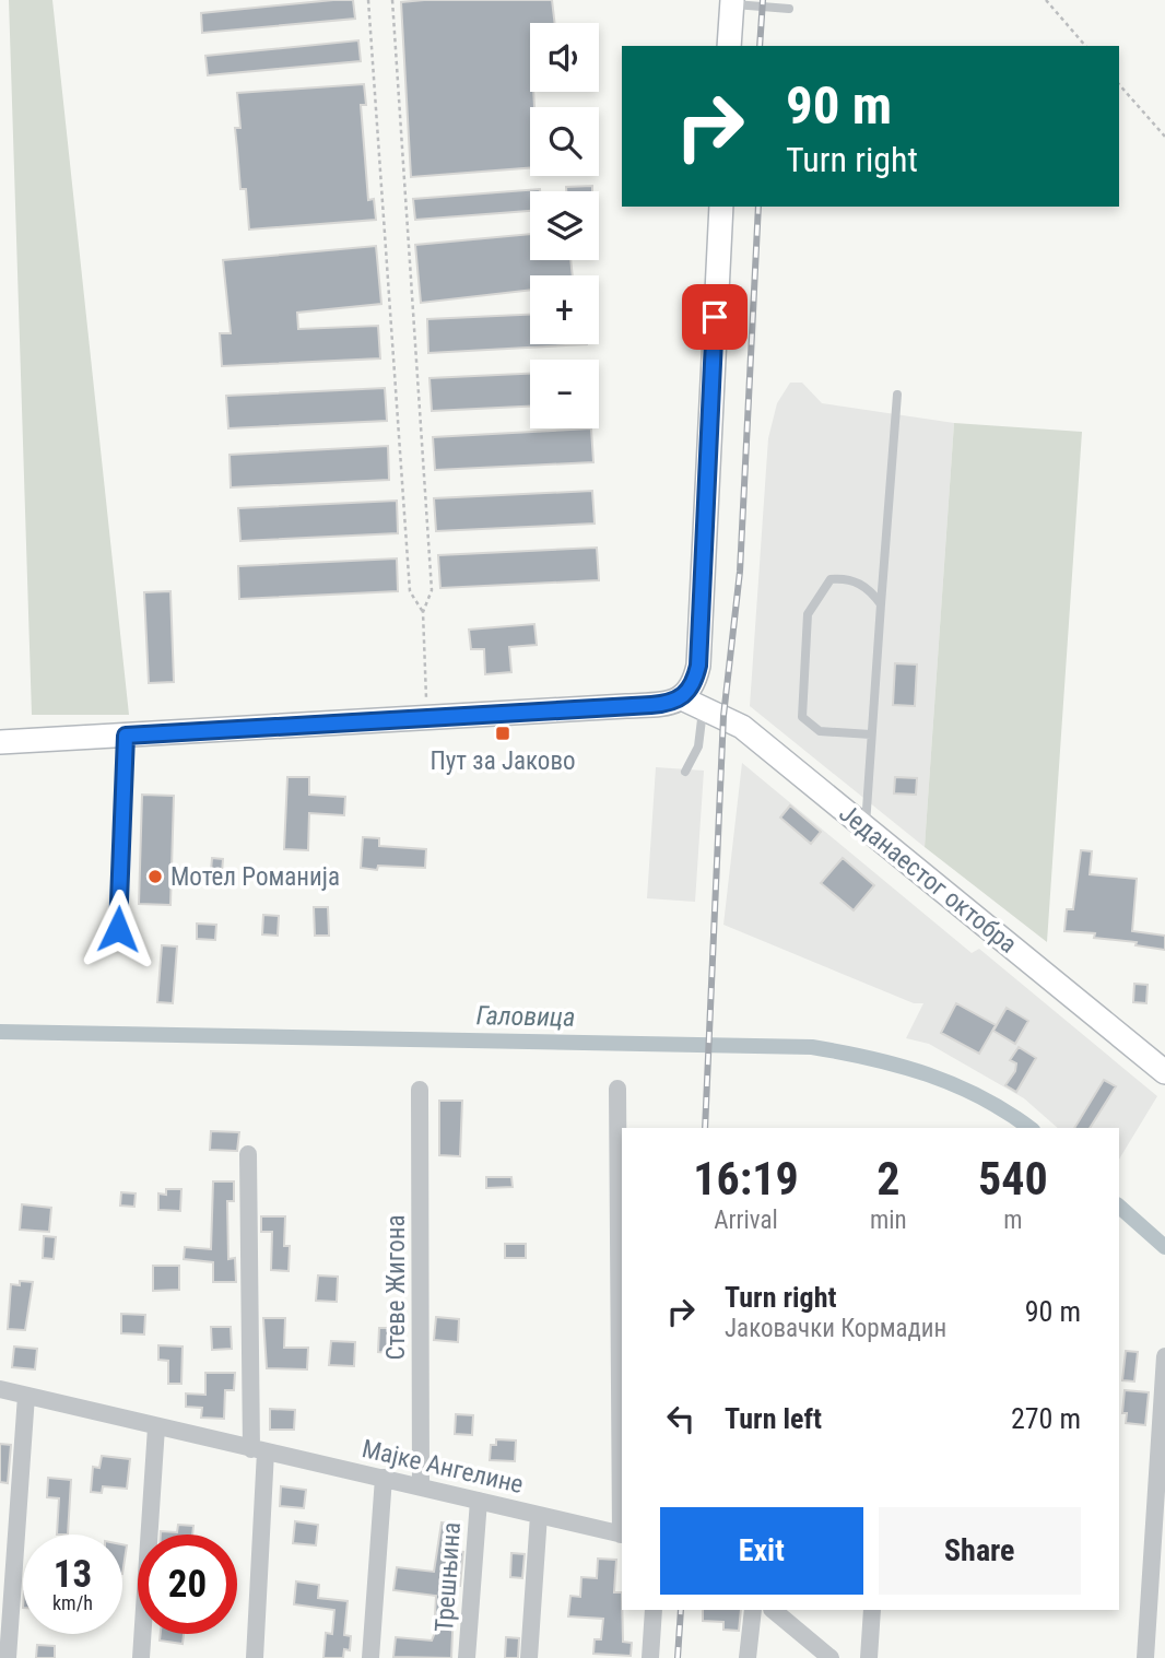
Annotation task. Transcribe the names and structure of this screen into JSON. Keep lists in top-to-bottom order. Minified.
{"streets":{"main road":["Једанаестог октобра"],"street":["Стеве Жигона","Мајке Ангелине","Трешњина"]},"crossings":[["Стеве Жигона","Мајке Ангелине"],["Мајке Ангелине","Трешњина"]],"water":["Галовица"],"places":{"transit":["Пут за Јаково"],"other":["Мотел Романија"]},"page":{"map_buttons":["+","−"],"turn":["90 m","Turn right"],"eta":["16:19","Arrival","2","min","540","m"],"list":[{"name":"Turn right","note":"Јаковачки Кормадин","value":"90 m"},{"name":"Turn left","value":"270 m"}],"buttons":["Exit","Share"],"speed":"13 km/h","limit":"20"}}
